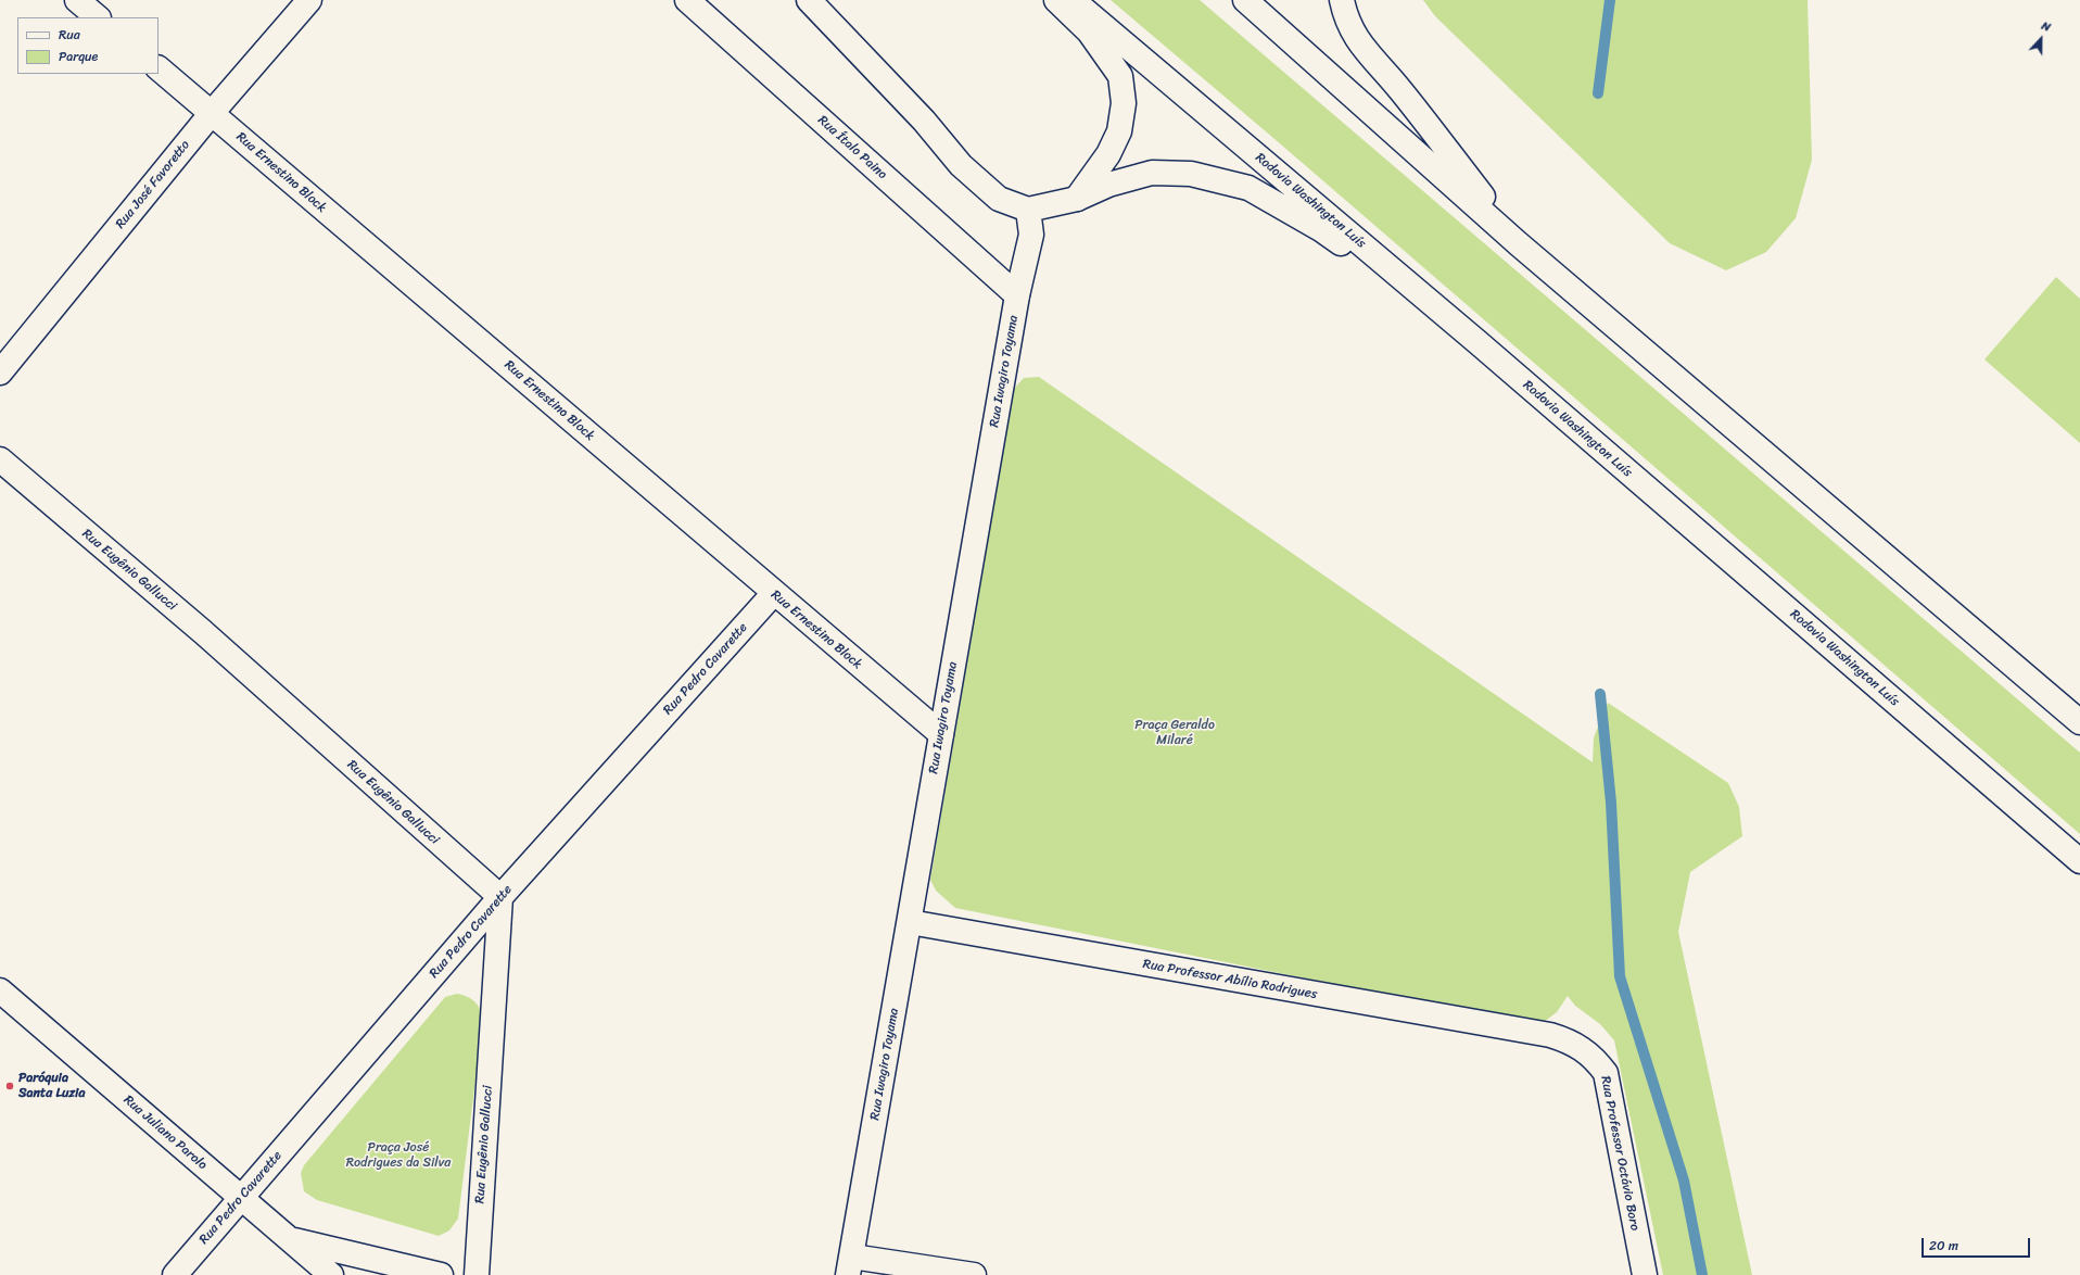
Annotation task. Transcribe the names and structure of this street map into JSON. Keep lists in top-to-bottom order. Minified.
{"streets":{"main road":["Rua Ítalo Paino","Rua Ernestino Block","Rua José Favoretto","Rodovia Washington Luís","Rua Iwagiro Toyama","Rua Eugênio Gallucci","Rua Pedro Cavarette","Rua Professor Abílio Rodrigues","Rua Juliano Parolo","Rua Professor Octávio Boro"]},"crossings":[["Rua Ítalo Paino","Rua Iwagiro Toyama"],["Rua Ernestino Block","Rua José Favoretto"],["Rua Ernestino Block","Rua Iwagiro Toyama"],["Rua Ernestino Block","Rua Pedro Cavarette"],["Rua Iwagiro Toyama","Rua Professor Abílio Rodrigues"],["Rua Eugênio Gallucci","Rua Pedro Cavarette"],["Rua Pedro Cavarette","Rua Juliano Parolo"],["Rua Professor Abílio Rodrigues","Rua Professor Octávio Boro"]],"parks":["Praça Geraldo Milaré","Praça José Rodrigues da Silva"],"places":["Paróquia Santa Luzia"],"legend":["Rua","Parque"],"scale_bar":"20 m","north":"top"}
